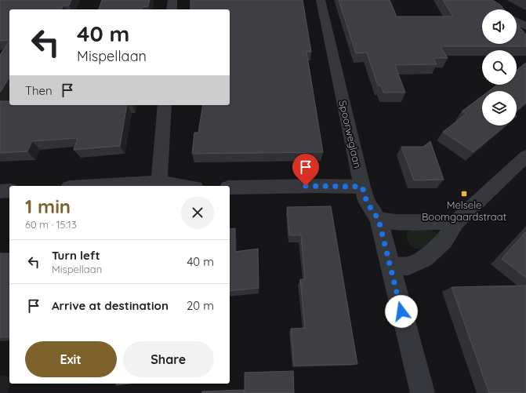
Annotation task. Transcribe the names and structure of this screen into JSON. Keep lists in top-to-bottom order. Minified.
{"streets":{"street":["Spoorweglaan"]},"places":{"transit":["Melsele Boomgaardstraat"]},"page":{"turn":["40 m","Mispellaan"],"then":"Then","heading":["1 min","60 m · 15:13"],"list":[{"name":"Turn left","note":"Mispellaan","value":"40 m"},{"name":"Arrive at destination","value":"20 m"}],"buttons":["Exit","Share"]}}
